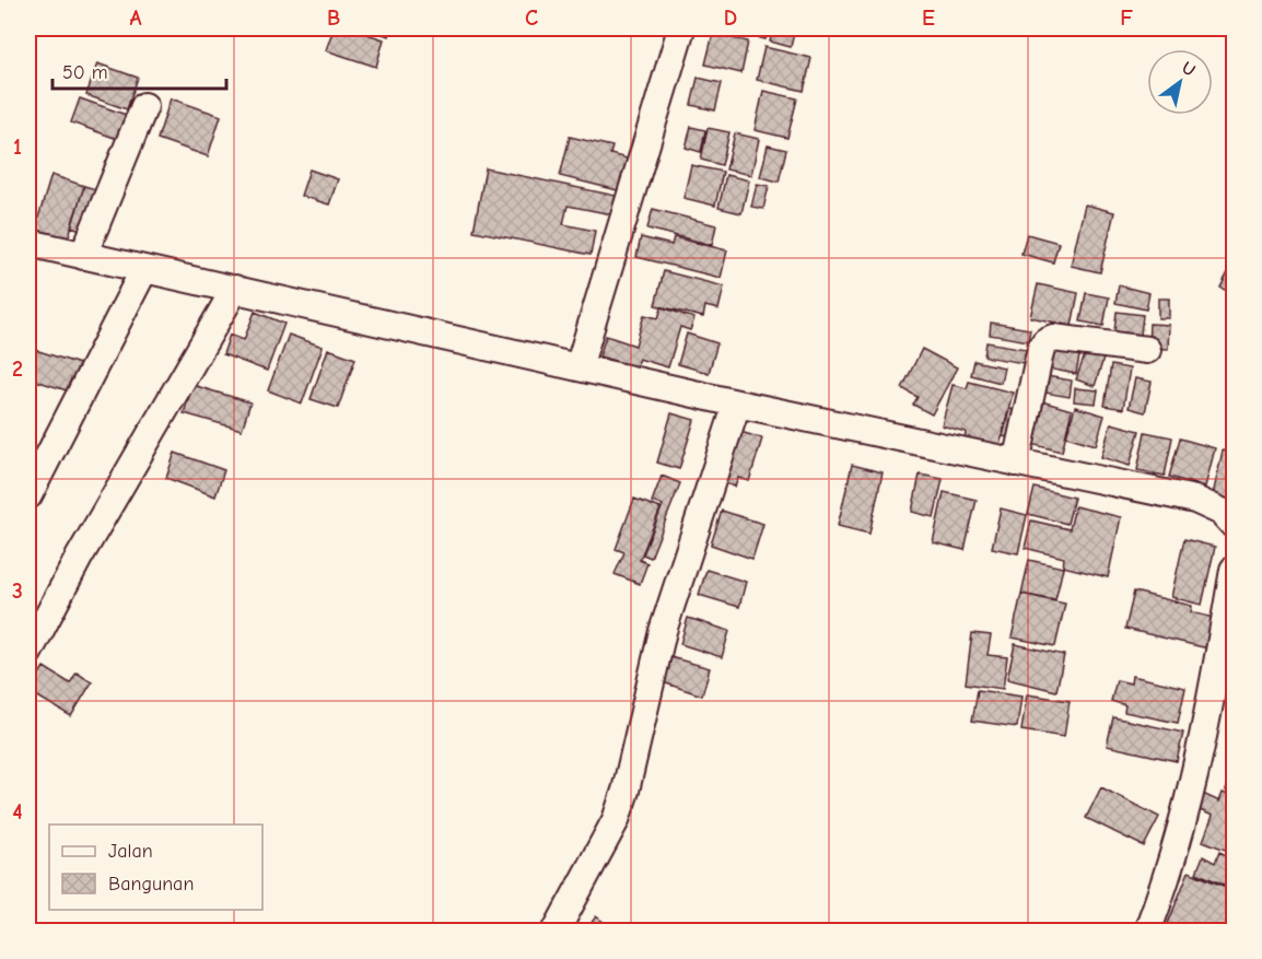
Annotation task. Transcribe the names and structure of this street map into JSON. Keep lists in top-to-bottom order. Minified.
{"legend":["Jalan","Bangunan"],"scale_bar":"50 m","north":"top right","grid":{"columns":["A","B","C","D","E","F"],"rows":["1","2","3","4"]}}
